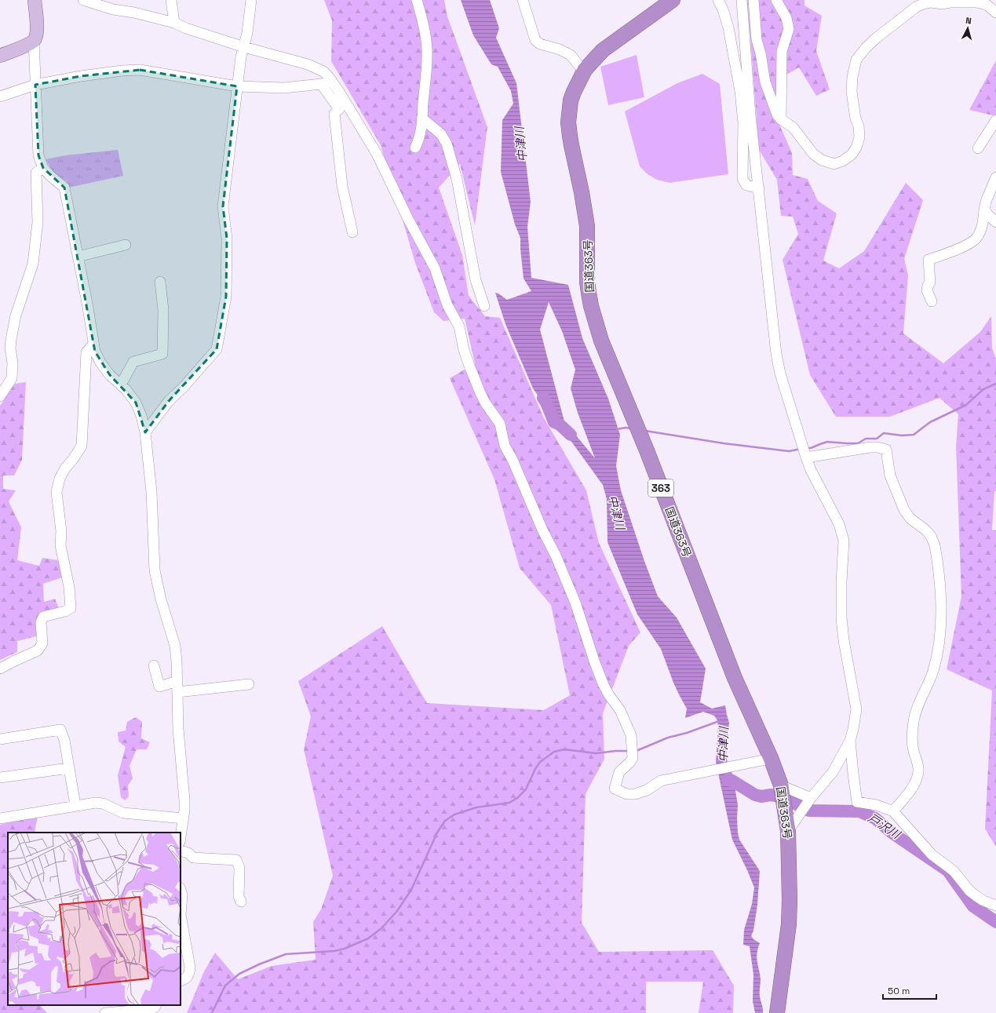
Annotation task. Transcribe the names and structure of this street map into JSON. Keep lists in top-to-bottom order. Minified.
{"streets":{"highway":["国道363号","363"]},"water":["中津川","戸沢川"],"scale_bar":"50 m","north":"top"}
